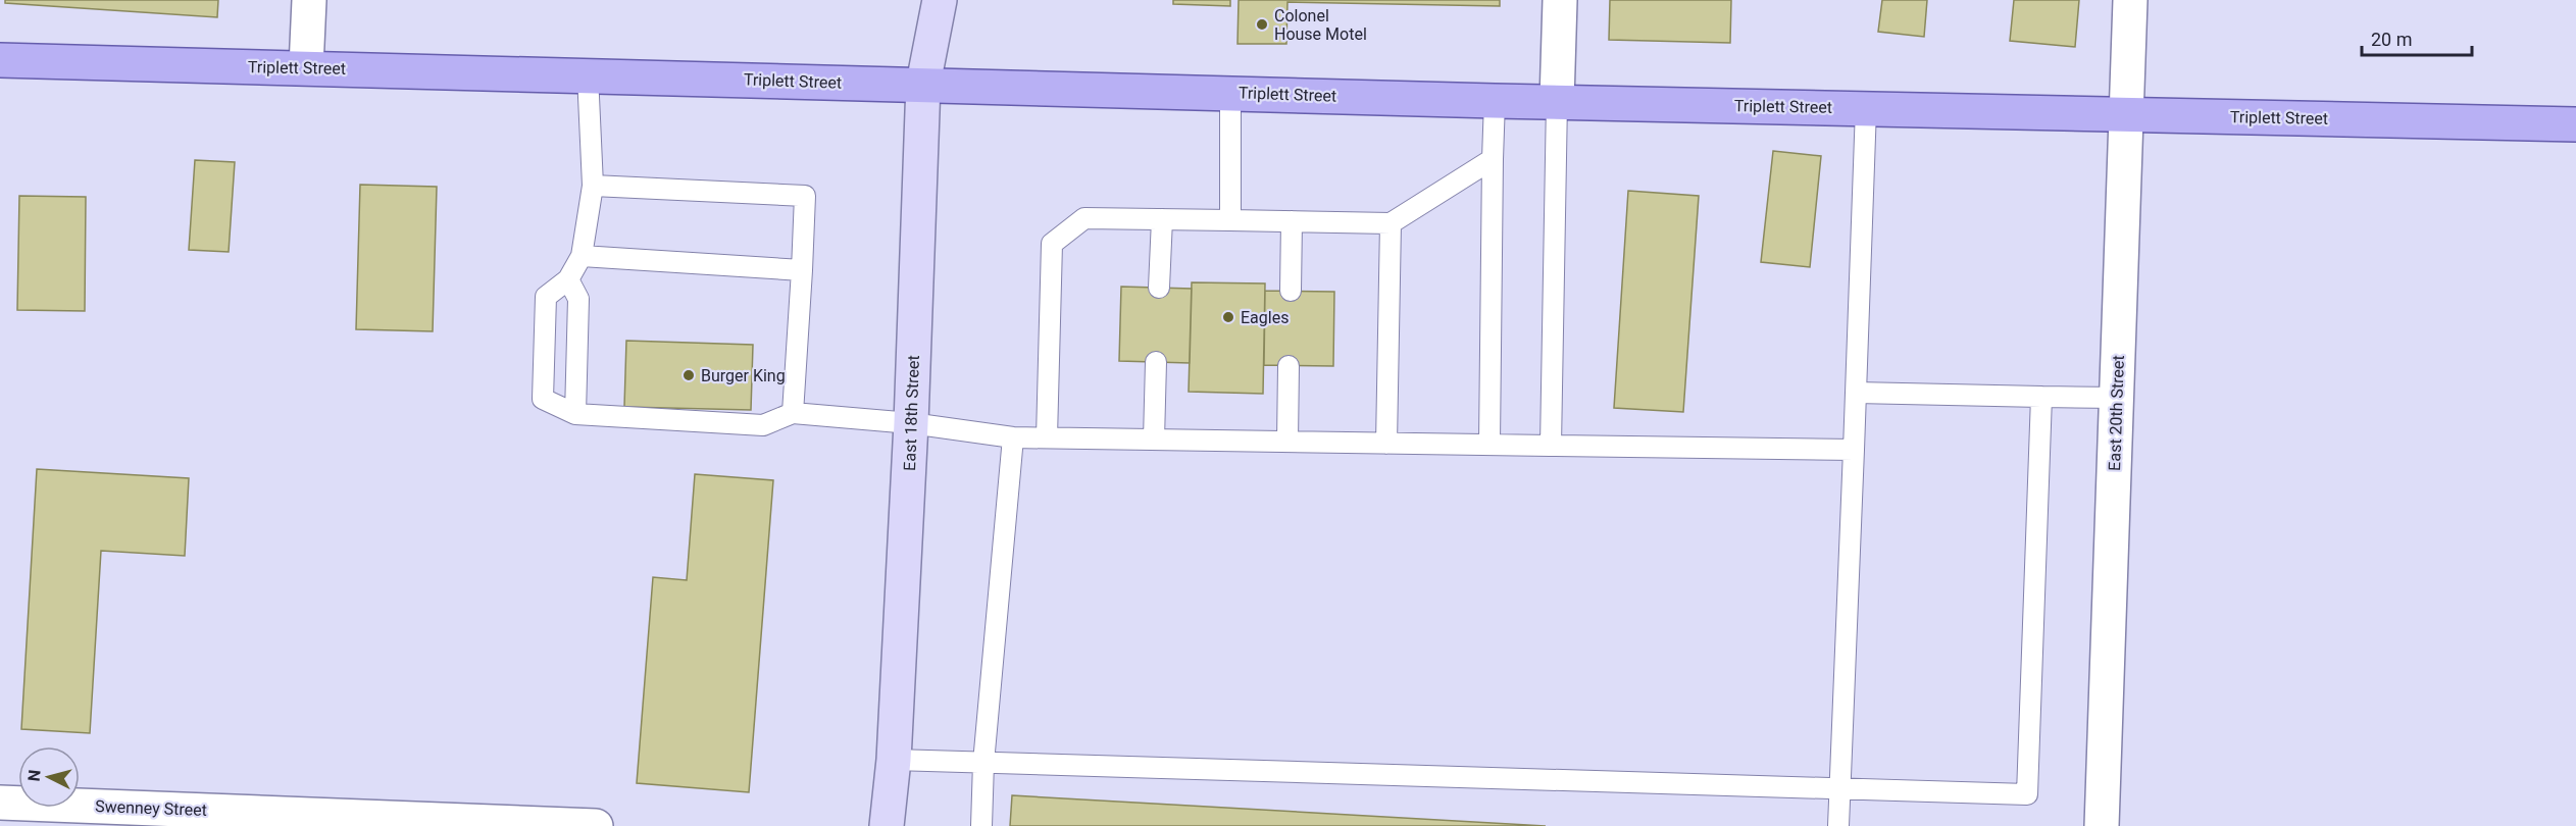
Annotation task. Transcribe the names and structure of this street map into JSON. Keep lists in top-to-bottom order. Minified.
{"streets":{"main road":["Triplett Street"],"street":["East 18th Street","East 20th Street","Swenney Street"]},"crossings":[["Triplett Street","East 18th Street"],["Triplett Street","East 20th Street"]],"places":["Colonel House Motel","Eagles","Burger King"],"scale_bar":"20 m","north":"left"}
